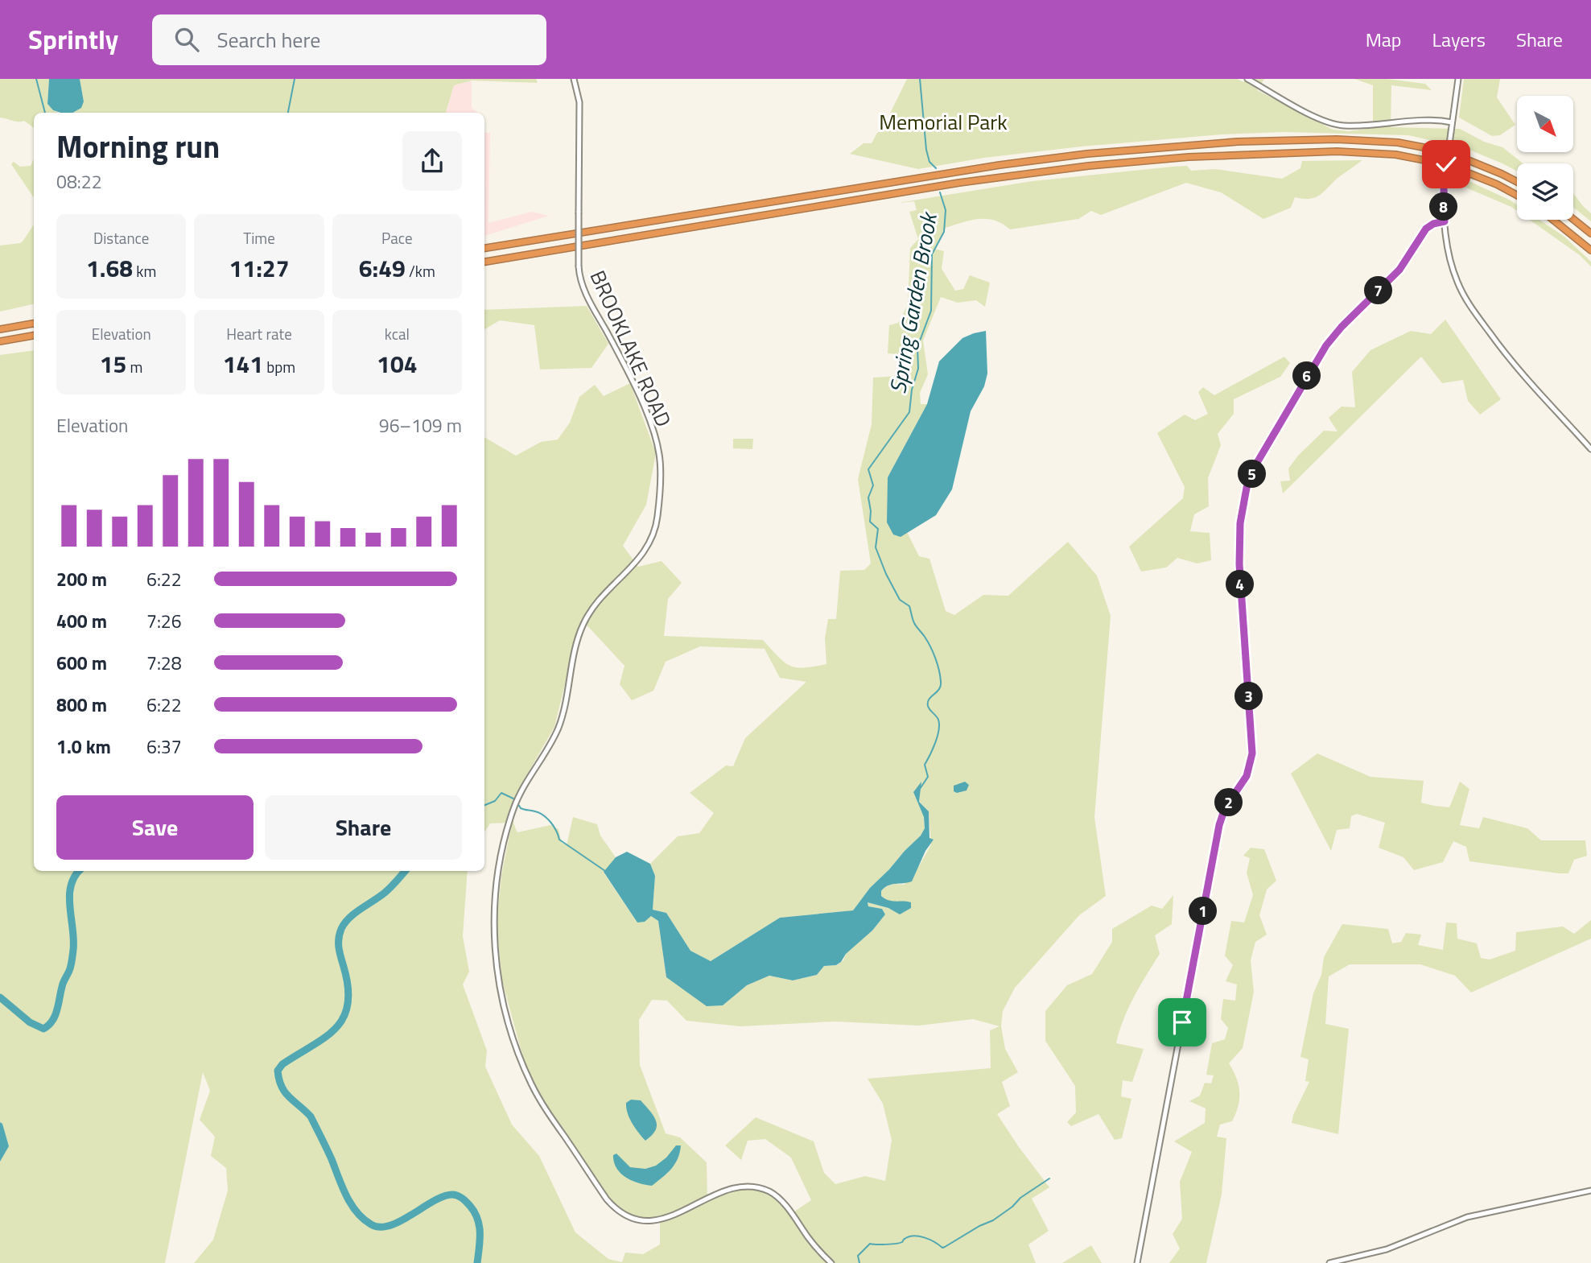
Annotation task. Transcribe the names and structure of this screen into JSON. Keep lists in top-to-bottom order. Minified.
{"streets":{"street":["BROOKLAKE ROAD"]},"water":["Spring Garden Brook"],"parks":["Memorial Park"],"north":"bottom right","page":{"header":"Sprintly","search":"Search here","nav":["Map","Layers","Share"],"heading":["Morning run","08:22"],"pins":["8","7","6","5","4","3","2","1"],"stats":[["Distance","1.68 km"],["Time","11:27"],["Pace","6:49 /km"],["Elevation","15 m"],["Heart rate","141 bpm"],["kcal","104"]],"chart":["Elevation","96–109 m"],"list":[{"name":"200 m","note":"6:22"},{"name":"400 m","note":"7:26"},{"name":"600 m","note":"7:28"},{"name":"800 m","note":"6:22"},{"name":"1.0 km","note":"6:37"}],"buttons":["Save","Share"]}}
